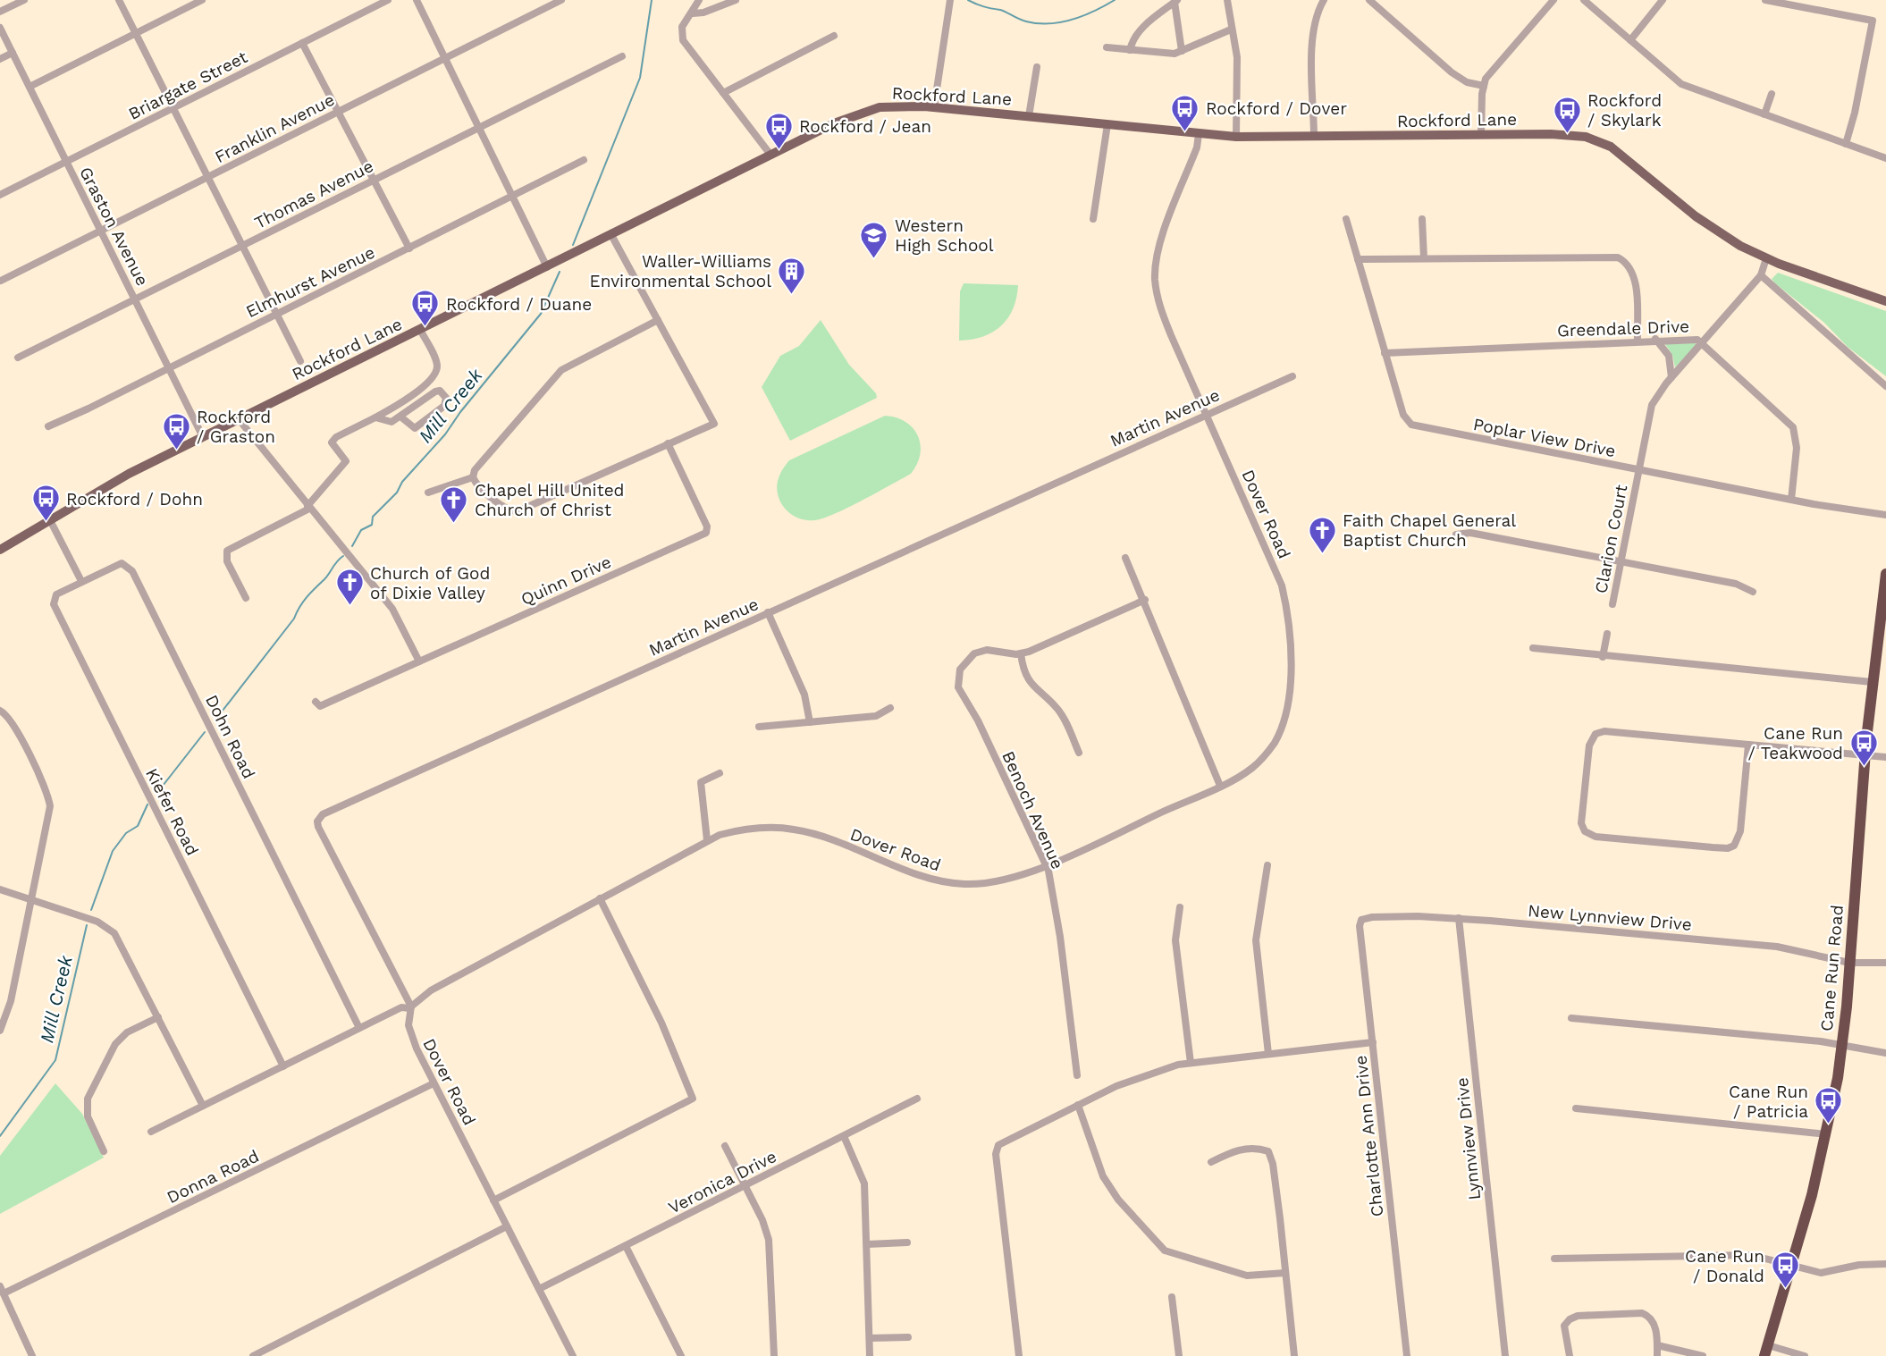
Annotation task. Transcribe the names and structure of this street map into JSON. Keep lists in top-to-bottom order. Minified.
{"streets":{"highway":["Cane Run Road"],"main road":["Rockford Lane"],"street":["Briargate Street","Franklin Avenue","Thomas Avenue","Graston Avenue","Elmhurst Avenue","Greendale Drive","Martin Avenue","Poplar View Drive","Dover Road","Clarion Court","Quinn Drive","Dohn Road","Benoch Avenue","Kiefer Road","New Lynnview Drive","Charlotte Ann Drive","Lynnview Drive","Donna Road","Veronica Drive"]},"crossings":[["Briargate Street","Graston Avenue"],["Rockford Lane","Graston Avenue"],["Rockford Lane","Dover Road"],["Rockford Lane","Clarion Court"],["Franklin Avenue","Graston Avenue"],["Thomas Avenue","Graston Avenue"],["Graston Avenue","Elmhurst Avenue"],["Greendale Drive","Poplar View Drive"],["Greendale Drive","Clarion Court"],["Martin Avenue","Dover Road"],["Poplar View Drive","Clarion Court"],["Dover Road","Benoch Avenue"],["Dover Road","Donna Road"],["Dover Road","Veronica Drive"],["Dohn Road","Kiefer Road"],["New Lynnview Drive","Cane Run Road"],["New Lynnview Drive","Charlotte Ann Drive"],["New Lynnview Drive","Lynnview Drive"]],"water":["Mill Creek"],"places":{"bus stop":["Rockford / Dover","Rockford / Skylark","Rockford / Jean","Rockford / Duane","Rockford / Graston","Rockford / Dohn","Cane Run / Teakwood","Cane Run / Patricia","Cane Run / Donald"],"school or university":["Western High School"],"building":["Waller-Williams Environmental School"],"church":["Chapel Hill United Church of Christ","Faith Chapel General Baptist Church","Church of God of Dixie Valley"]}}
